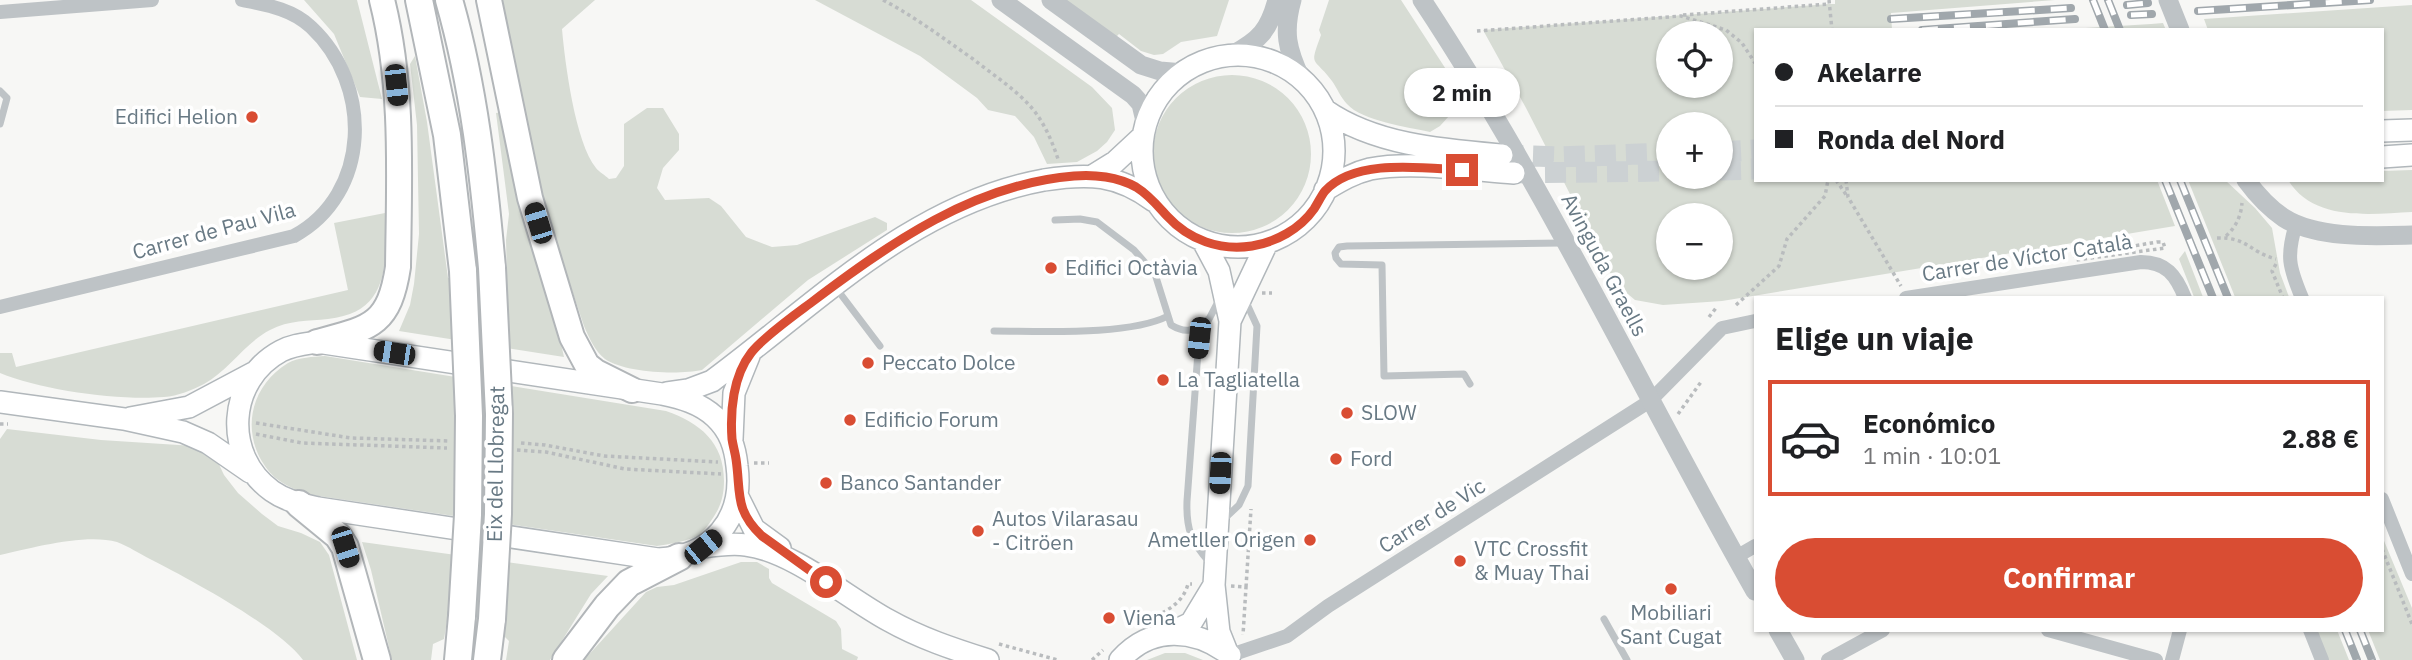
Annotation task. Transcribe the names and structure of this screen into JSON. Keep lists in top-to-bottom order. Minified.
{"streets":{"highway":["Eix del Llobregat"],"street":["Carrer de Pau Vila","Carrer de Víctor Català","Avinguda Graells","Carrer de Vic"]},"crossings":[["Avinguda Graells","Carrer de Vic"]],"places":["Edifici Helion","Edifici Octàvia","Peccato Dolce","La Tagliatella","SLOW","Edificio Forum","Ford","Banco Santander","Autos Vilarasau - Citröen","Ametller Origen","VTC Crossfit & Muay Thai","Mobiliari Sant Cugat","Viena"],"page":{"map_buttons":["+","−"],"banner":["Akelarre","Ronda del Nord"],"bubble":"2 min","heading":"Elige un viaje","list":[{"name":"Económico","note":"1 min · 10:01","value":"2.88 €"}],"buttons":"Confirmar"}}
